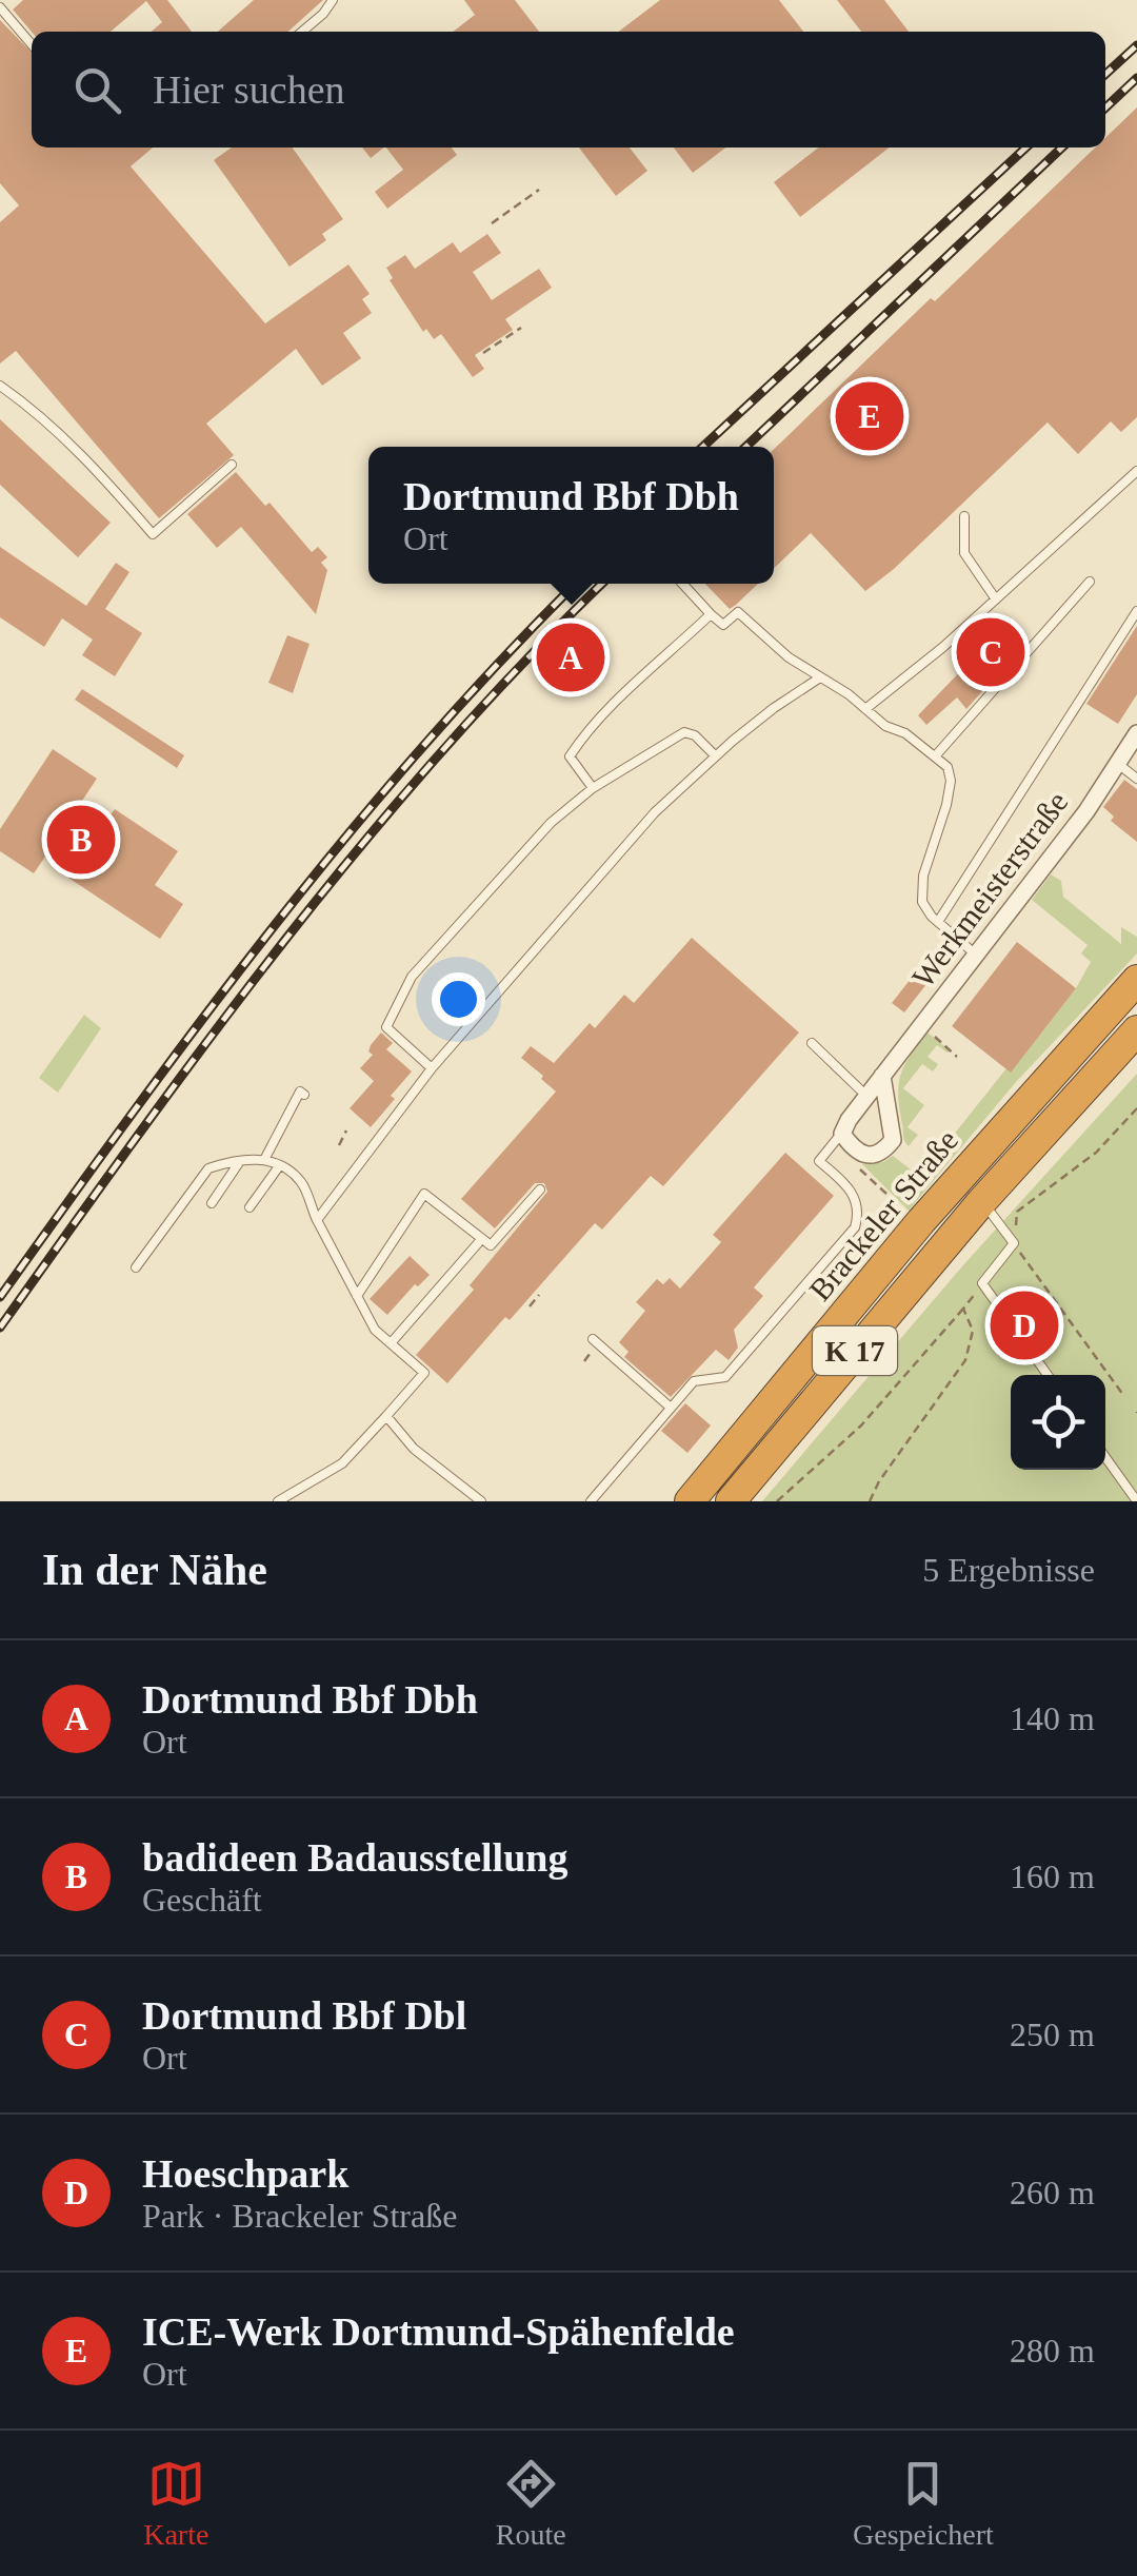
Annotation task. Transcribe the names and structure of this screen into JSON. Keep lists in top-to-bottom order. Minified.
{"streets":{"highway":["Brackeler Straße","K 17"],"street":["Werkmeisterstraße"]},"page":{"search":"Hier suchen","pins":["E","C","A","B","D"],"popup":["Dortmund Bbf Dbh","Ort"],"heading":["In der Nähe","5 Ergebnisse"],"list":[{"mark":"A","name":"Dortmund Bbf Dbh","note":"Ort","value":"140 m"},{"mark":"B","name":"badideen Badausstellung","note":"Geschäft","value":"160 m"},{"mark":"C","name":"Dortmund Bbf Dbl","note":"Ort","value":"250 m"},{"mark":"D","name":"Hoeschpark","note":"Park · Brackeler Straße","value":"260 m"},{"mark":"E","name":"ICE-Werk Dortmund-Spähenfelde","note":"Ort","value":"280 m"}],"nav":["Karte","Route","Gespeichert"]}}
